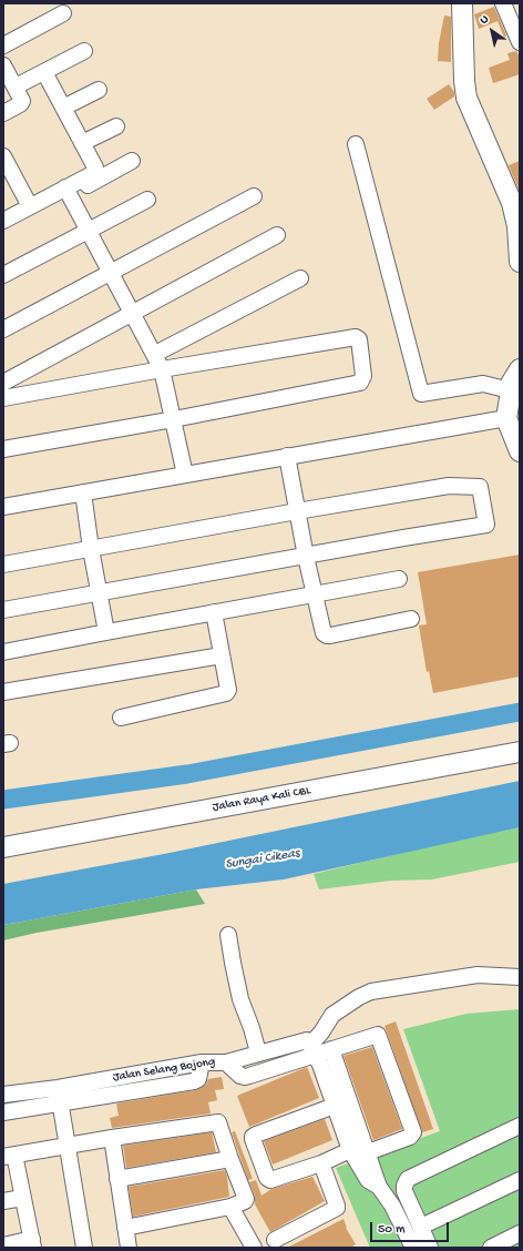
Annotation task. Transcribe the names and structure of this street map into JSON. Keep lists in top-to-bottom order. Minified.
{"streets":{"main road":["Jalan Raya Kali CBL"],"street":["Jalan Selang Bojong"]},"water":["Sungai Cikeas"],"scale_bar":"50 m","north":"top left"}
